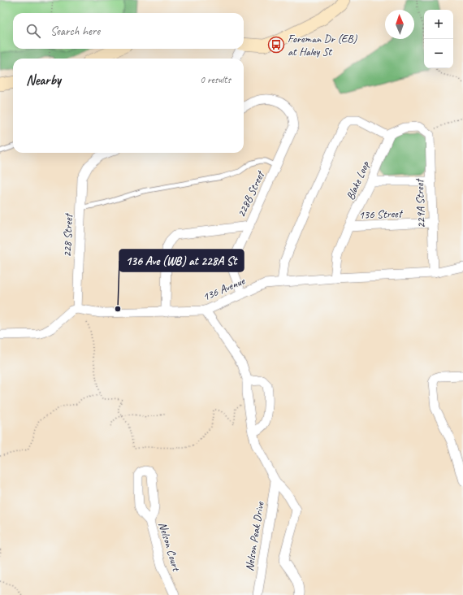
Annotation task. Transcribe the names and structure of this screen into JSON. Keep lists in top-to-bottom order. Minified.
{"streets":{"street":["Blake Loop","228B Street","229A Street","136 Street","228 Street","136 Avenue","Nelson Peak Drive","Nelson Court"]},"crossings":[["Blake Loop","136 Street"],["Blake Loop","136 Avenue"],["228B Street","136 Avenue"],["229A Street","136 Street"],["229A Street","136 Avenue"],["228 Street","136 Avenue"]],"places":{"bus stop":["Foreman Dr (EB) at Haley St"],"other":["136 Ave (WB) at 228A St"]},"north":"top","page":{"map_buttons":["+","−"],"search":"Search here","heading":["Nearby","0 results"]}}
